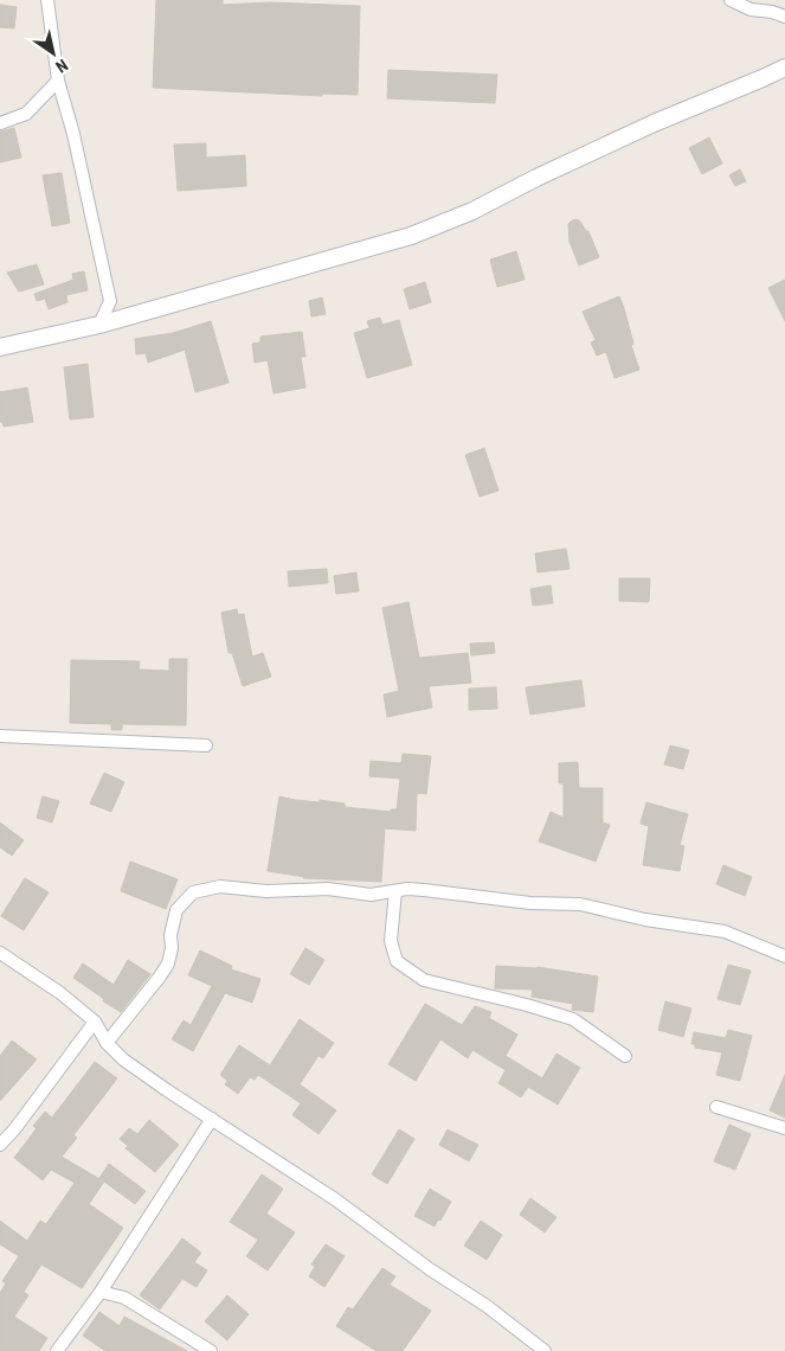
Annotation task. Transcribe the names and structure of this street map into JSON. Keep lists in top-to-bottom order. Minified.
{"north":"bottom right"}
